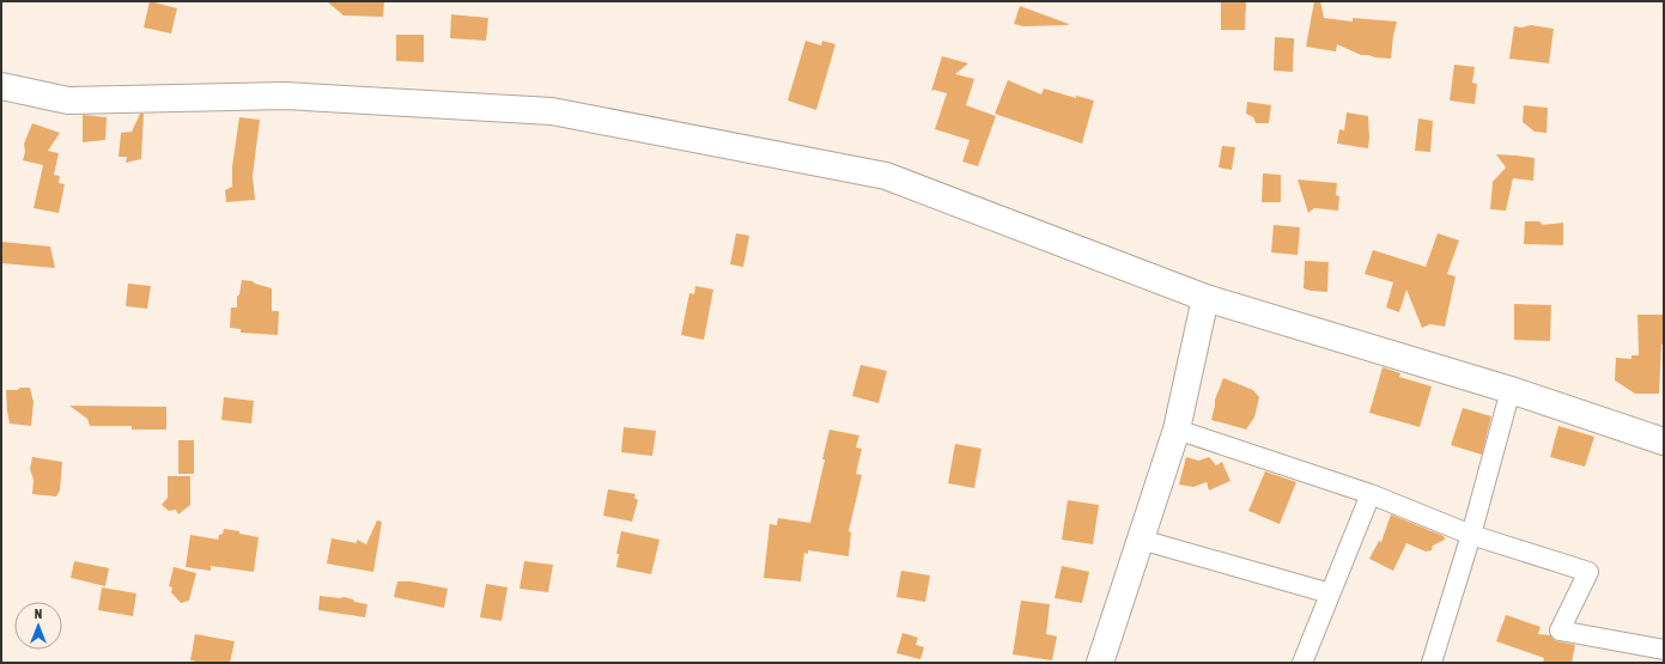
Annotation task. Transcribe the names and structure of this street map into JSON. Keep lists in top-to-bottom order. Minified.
{"north":"top"}
